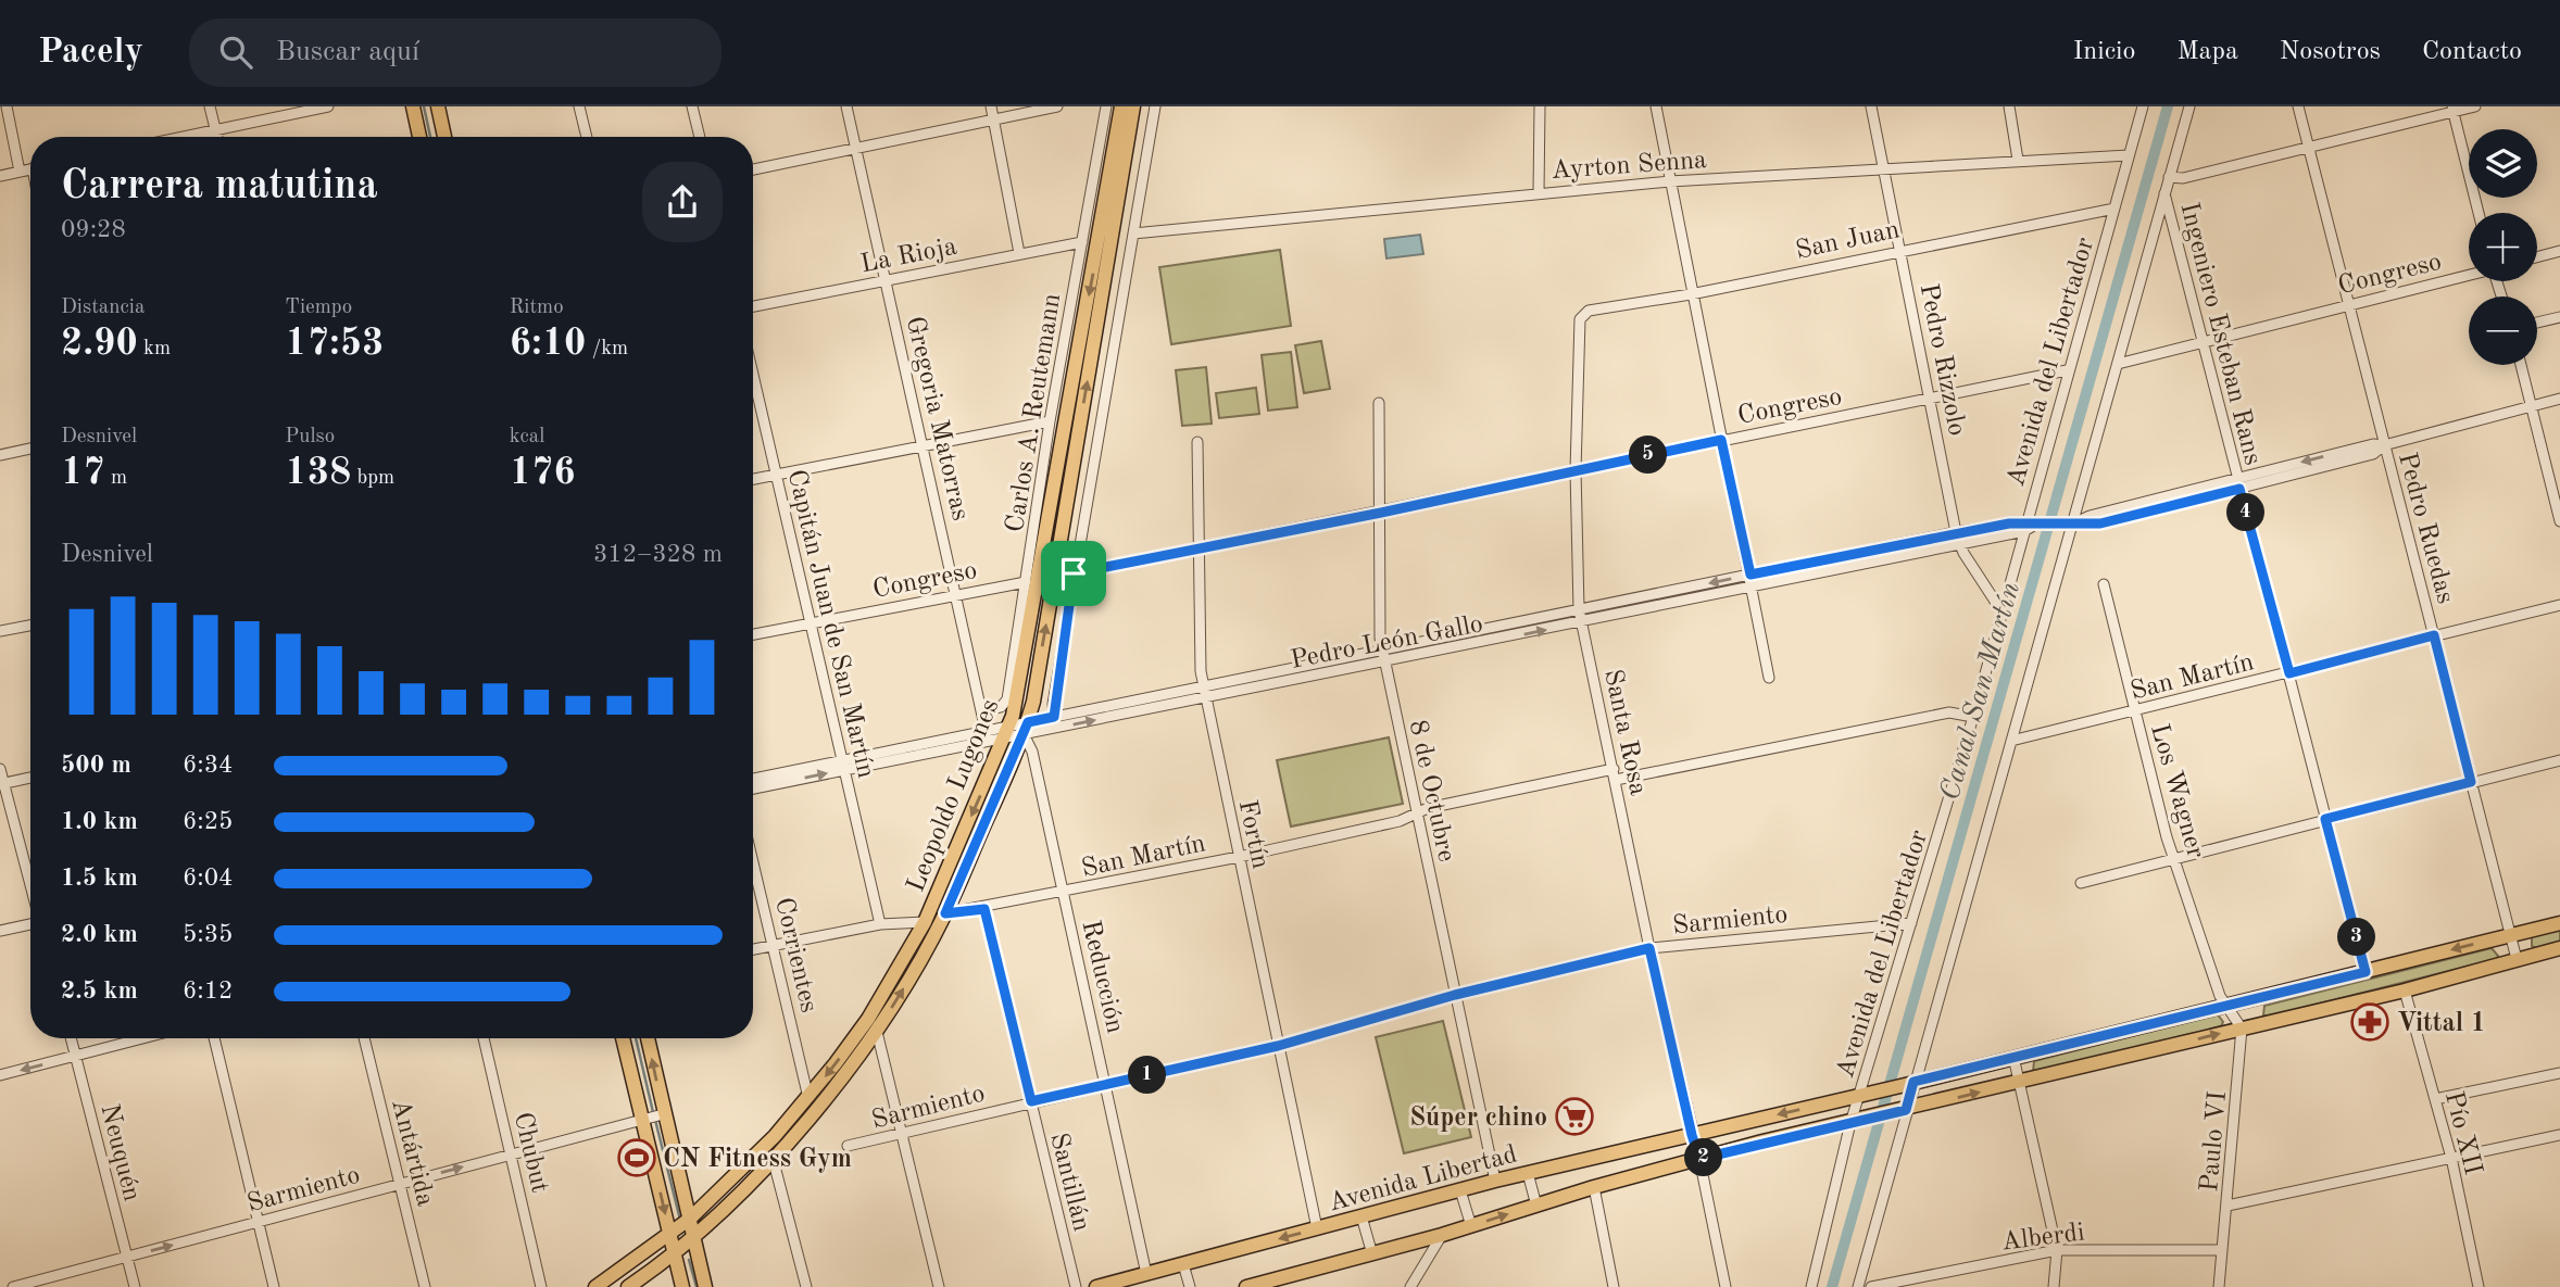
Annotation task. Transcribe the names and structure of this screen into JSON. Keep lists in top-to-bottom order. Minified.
{"streets":{"main road":["Leopoldo Lugones","Avenida Libertad"],"street":["Ayrton Senna","San Juan","La Rioja","Congreso","Ingeniero Esteban Rans","Pedro Rizzolo","Avenida del Libertador","Carlos A. Reutemann","Gregoria Matorras","Pedro Ruedas","Capitán Juan de San Martín","Pedro León Gallo","San Martín","Santa Rosa","8 de Octubre","Los Wagner","Fortín","Sarmiento","Corrientes","Reducción","Pío XII","Paulo VI","Neuquén","Antártida","Chubut","Santillán","Alberdi"]},"crossings":[["Ayrton Senna","Pedro Rizzolo"],["Ayrton Senna","Avenida del Libertador"],["San Juan","Pedro Rizzolo"],["San Juan","Avenida del Libertador"],["San Juan","Santa Rosa"],["La Rioja","Carlos A. Reutemann"],["La Rioja","Gregoria Matorras"],["Congreso","Ingeniero Esteban Rans"],["Congreso","Pedro Rizzolo"],["Congreso","Avenida del Libertador"],["Congreso","Carlos A. Reutemann"],["Congreso","Gregoria Matorras"],["Congreso","Pedro Ruedas"],["Congreso","Capitán Juan de San Martín"],["Congreso","Santa Rosa"],["Congreso","8 de Octubre"],["Congreso","Fortín"],["Ingeniero Esteban Rans","Pedro León Gallo"],["Ingeniero Esteban Rans","San Martín"],["Ingeniero Esteban Rans","Avenida Libertad"],["Pedro Rizzolo","Avenida del Libertador"],["Pedro Rizzolo","Pedro León Gallo"],["Avenida del Libertador","Pedro León Gallo"],["Avenida del Libertador","San Martín"],["Avenida del Libertador","Sarmiento"],["Avenida del Libertador","Avenida Libertad"],["Carlos A. Reutemann","Gregoria Matorras"],["Gregoria Matorras","Pedro León Gallo"],["Pedro Ruedas","Pedro León Gallo"],["Pedro Ruedas","San Martín"],["Pedro Ruedas","Avenida Libertad"],["Capitán Juan de San Martín","Pedro León Gallo"],["Pedro León Gallo","Santa Rosa"],["Pedro León Gallo","8 de Octubre"],["Pedro León Gallo","Leopoldo Lugones"],["Pedro León Gallo","Fortín"],["Pedro León Gallo","Reducción"],["San Martín","Santa Rosa"],["San Martín","8 de Octubre"],["San Martín","Los Wagner"],["San Martín","Leopoldo Lugones"],["San Martín","Fortín"],["San Martín","Reducción"],["San Martín","Santillán"],["Santa Rosa","Sarmiento"],["Santa Rosa","Avenida Libertad"],["8 de Octubre","Sarmiento"],["8 de Octubre","Avenida Libertad"],["Los Wagner","Avenida Libertad"],["Leopoldo Lugones","Corrientes"],["Leopoldo Lugones","Reducción"],["Fortín","Sarmiento"],["Fortín","Avenida Libertad"],["Sarmiento","Reducción"],["Sarmiento","Neuquén"],["Sarmiento","Antártida"],["Sarmiento","Chubut"],["Sarmiento","Santillán"],["Reducción","Avenida Libertad"],["Paulo VI","Alberdi"]],"water":["Canal San Martín"],"places":{"pharmacy":["Vittal 1"],"supermarket":["Súper chino"],"sports":["CN Fitness Gym"]},"page":{"header":"Pacely","search":"Buscar aquí","nav":["Inicio","Mapa","Nosotros","Contacto"],"map_buttons":["+","−"],"heading":["Carrera matutina","09:28"],"stats":[["Distancia","2.90 km"],["Tiempo","17:53"],["Ritmo","6:10 /km"],["Desnivel","17 m"],["Pulso","138 bpm"],["kcal","176"]],"pins":["5","4","3","1","2"],"chart":["Desnivel","312–328 m"],"list":[{"name":"500 m","note":"6:34"},{"name":"1.0 km","note":"6:25"},{"name":"1.5 km","note":"6:04"},{"name":"2.0 km","note":"5:35"},{"name":"2.5 km","note":"6:12"}]}}
